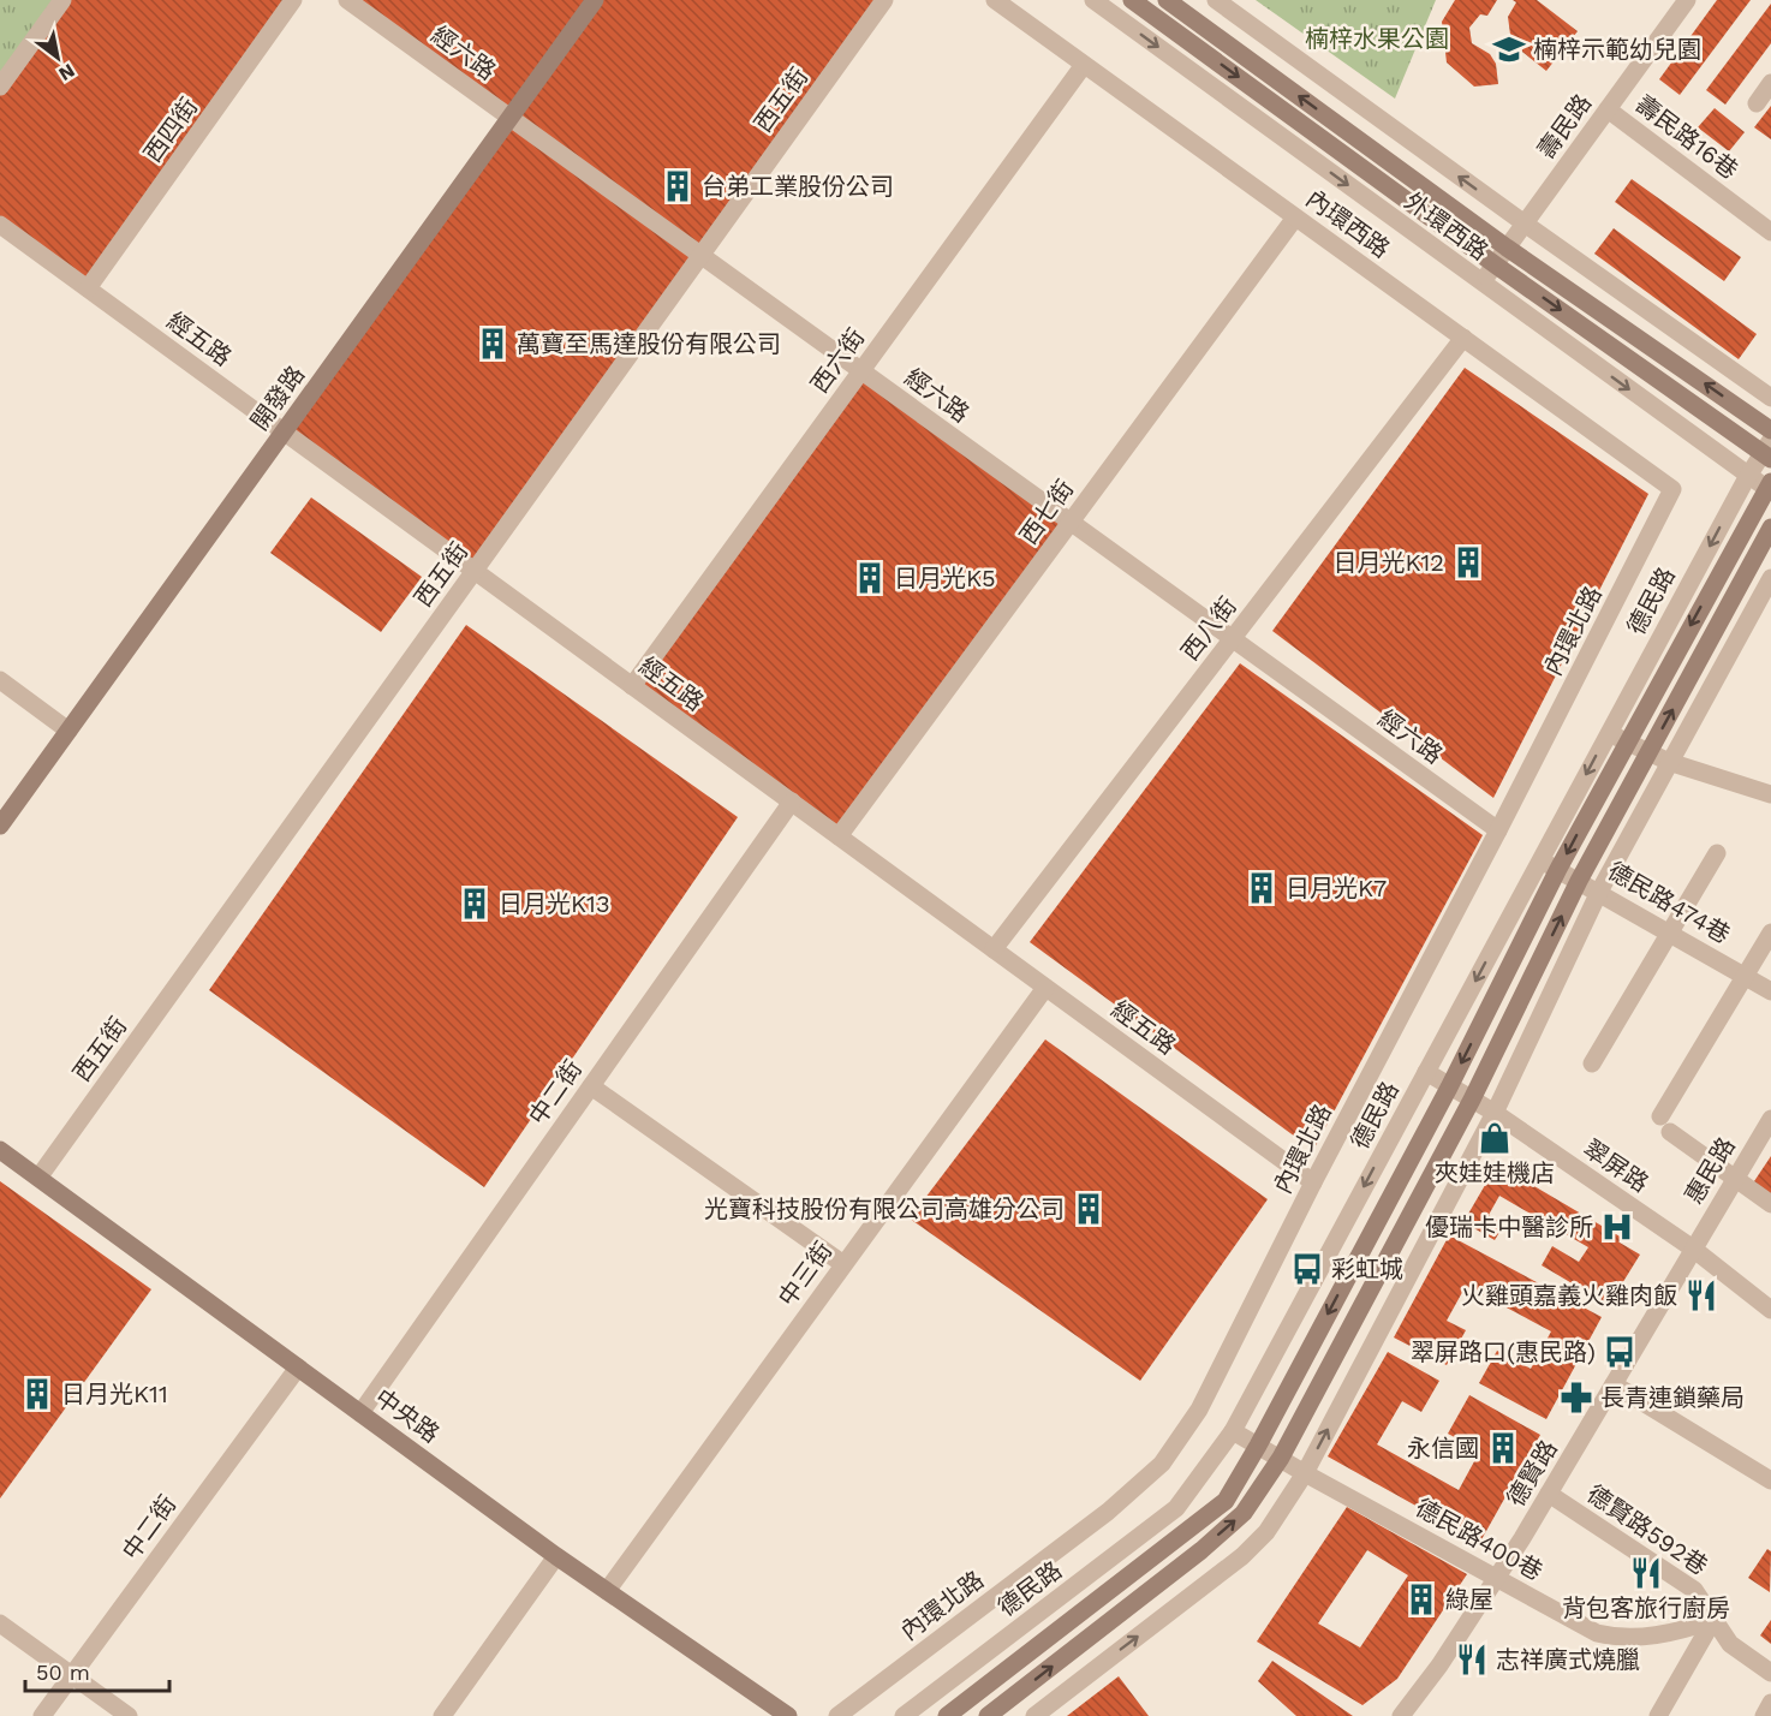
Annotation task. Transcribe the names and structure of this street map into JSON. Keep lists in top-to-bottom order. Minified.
{"streets":{"street":["經六路","西五街","壽民路","西四街","壽民路16巷","內環西路","外環西路","經五路","西六街","開發路","西七街","德民路","西八街","內環北路","德民路474巷","中二街","翠屏路","惠民路","中三街","中央路","德賢路","德賢路592巷","德民路400巷"]},"crossings":[["經六路","西五街"],["經六路","西六街"],["經六路","開發路"],["經六路","西七街"],["經六路","西八街"],["經六路","內環北路"],["西五街","經五路"],["西五街","中央路"],["壽民路","壽民路16巷"],["壽民路","外環西路"],["西四街","經五路"],["內環西路","西六街"],["內環西路","西七街"],["內環西路","西八街"],["內環西路","內環北路"],["外環西路","德民路"],["經五路","西六街"],["經五路","開發路"],["經五路","西七街"],["經五路","西八街"],["經五路","內環北路"],["經五路","中二街"],["經五路","中三街"],["德民路","德民路474巷"],["德民路","翠屏路"],["德民路","德民路400巷"],["中二街","中央路"],["翠屏路","惠民路"],["翠屏路","德賢路"],["惠民路","德賢路"],["中三街","中央路"],["德賢路","德賢路592巷"],["德賢路","德民路400巷"],["德賢路592巷","德民路400巷"]],"parks":["楠梓水果公園"],"places":{"school or university":["楠梓示範幼兒園"],"building":["台弟工業股份公司","萬寶至馬達股份有限公司","日月光K12","日月光K5","日月光K7","日月光K13","光寶科技股份有限公司高雄分公司","日月光K11","永信國","綠屋"],"shop":["夾娃娃機店"],"hospital":["優瑞卡中醫診所"],"bus stop":["彩虹城","翠屏路口(惠民路)"],"restaurant":["火雞頭嘉義火雞肉飯","背包客旅行廚房","志祥廣式燒臘"],"pharmacy":["長青連鎖藥局"]},"scale_bar":"50 m","north":"bottom right"}
